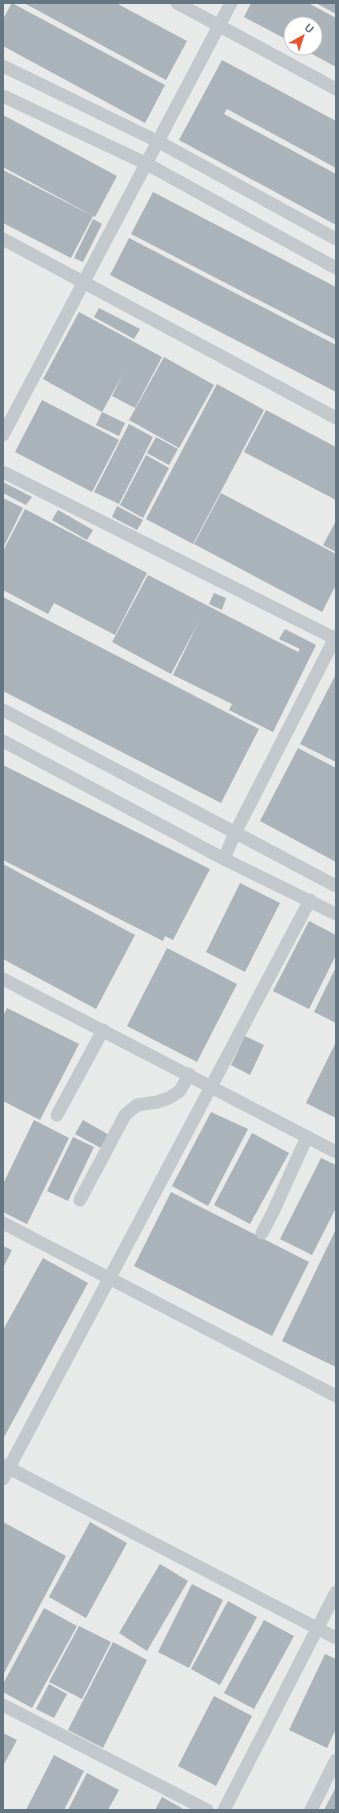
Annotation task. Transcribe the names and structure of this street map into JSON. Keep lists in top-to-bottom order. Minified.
{"north":"top right"}
